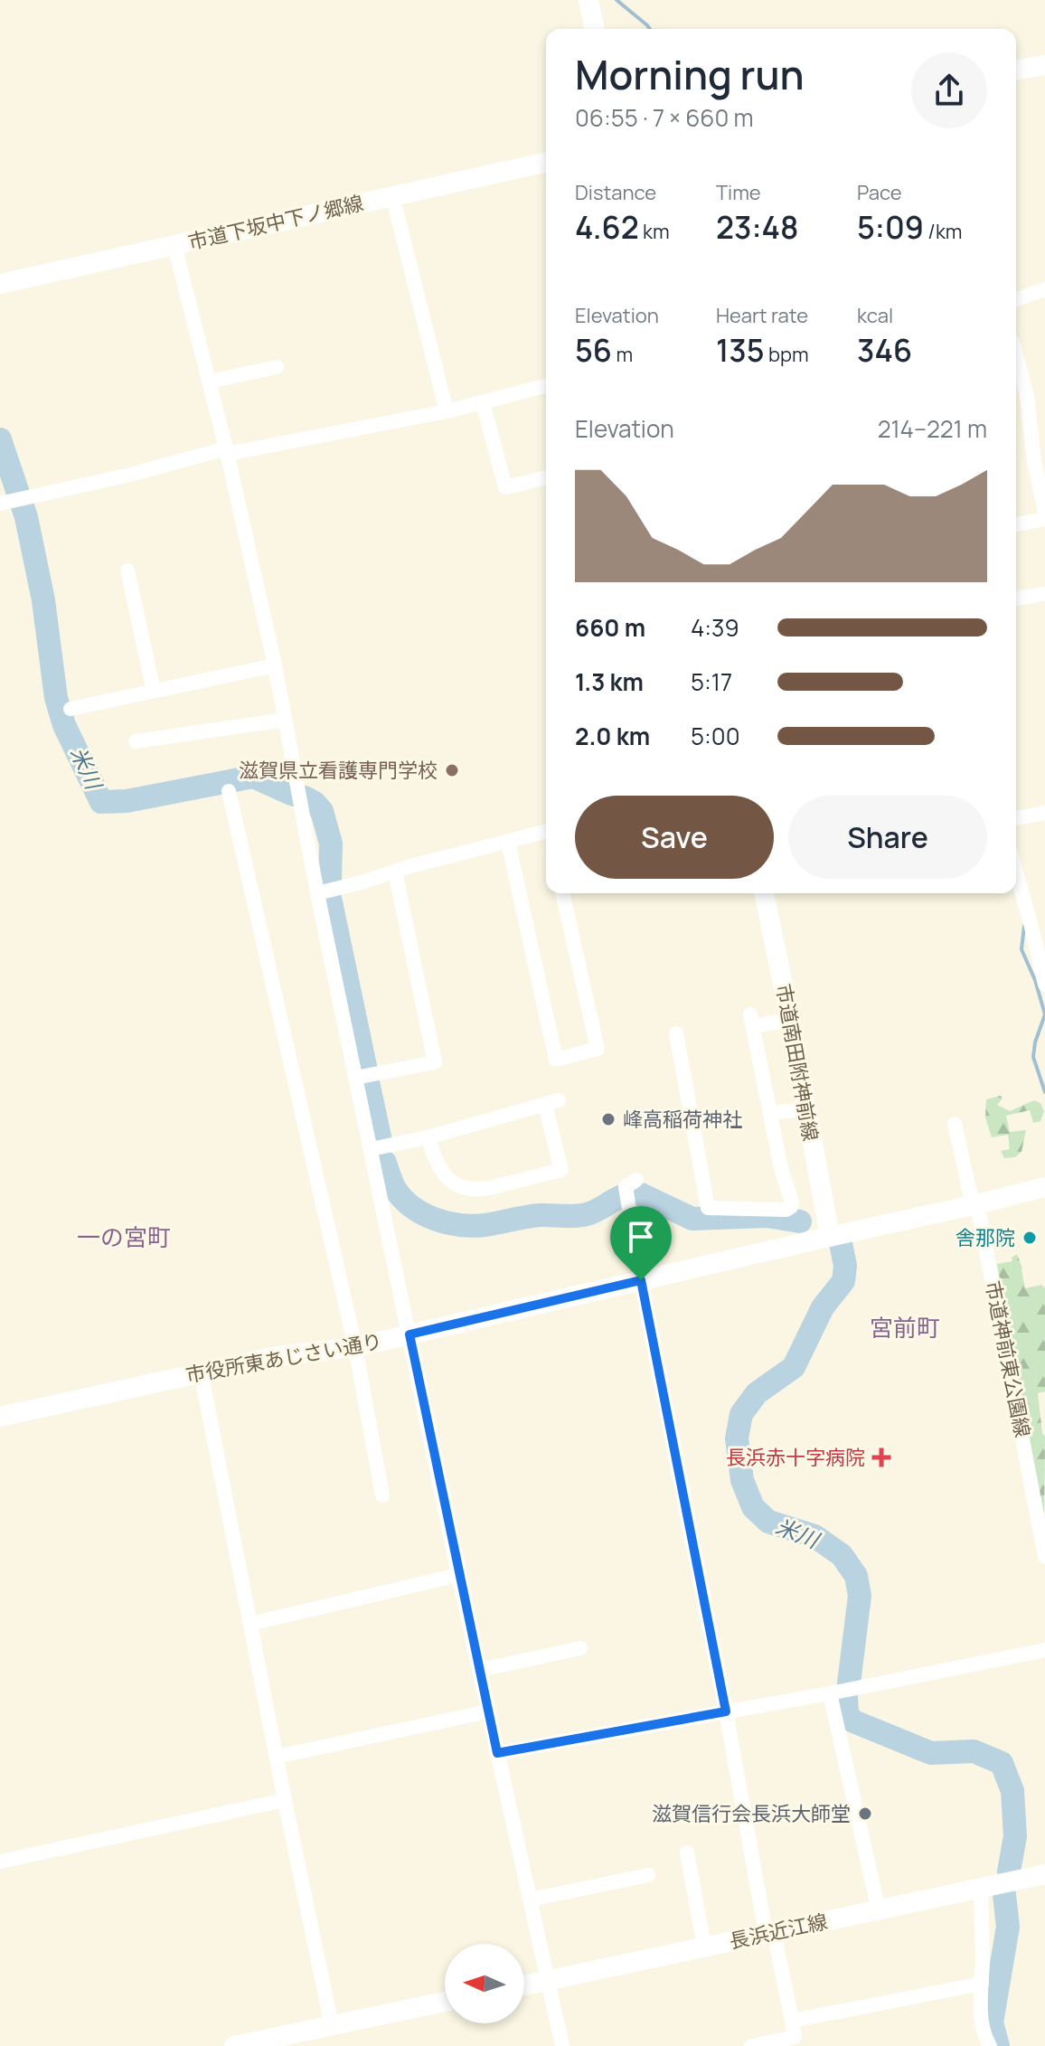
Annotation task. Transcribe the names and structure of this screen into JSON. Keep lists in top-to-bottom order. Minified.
{"streets":{"street":["市道下坂中下ノ郷線","市道南田附神前線","市役所東あじさい通り","市道神前東公園線","長浜近江線"]},"crossings":[["市道南田附神前線","市役所東あじさい通り"],["市役所東あじさい通り","市道神前東公園線"]],"districts":["一の宮町","宮前町"],"water":["米川"],"places":{"other":["滋賀県立看護専門学校","峰高稲荷神社","舎那院","滋賀信行会長浜大師堂"],"health":["長浜赤十字病院"]},"north":"left","page":{"heading":["Morning run","06:55 · 7 × 660 m"],"stats":[["Distance","4.62 km"],["Time","23:48"],["Pace","5:09 /km"],["Elevation","56 m"],["Heart rate","135 bpm"],["kcal","346"]],"chart":["Elevation","214–221 m"],"list":[{"name":"660 m","note":"4:39"},{"name":"1.3 km","note":"5:17"},{"name":"2.0 km","note":"5:00"}],"buttons":["Save","Share"]}}
